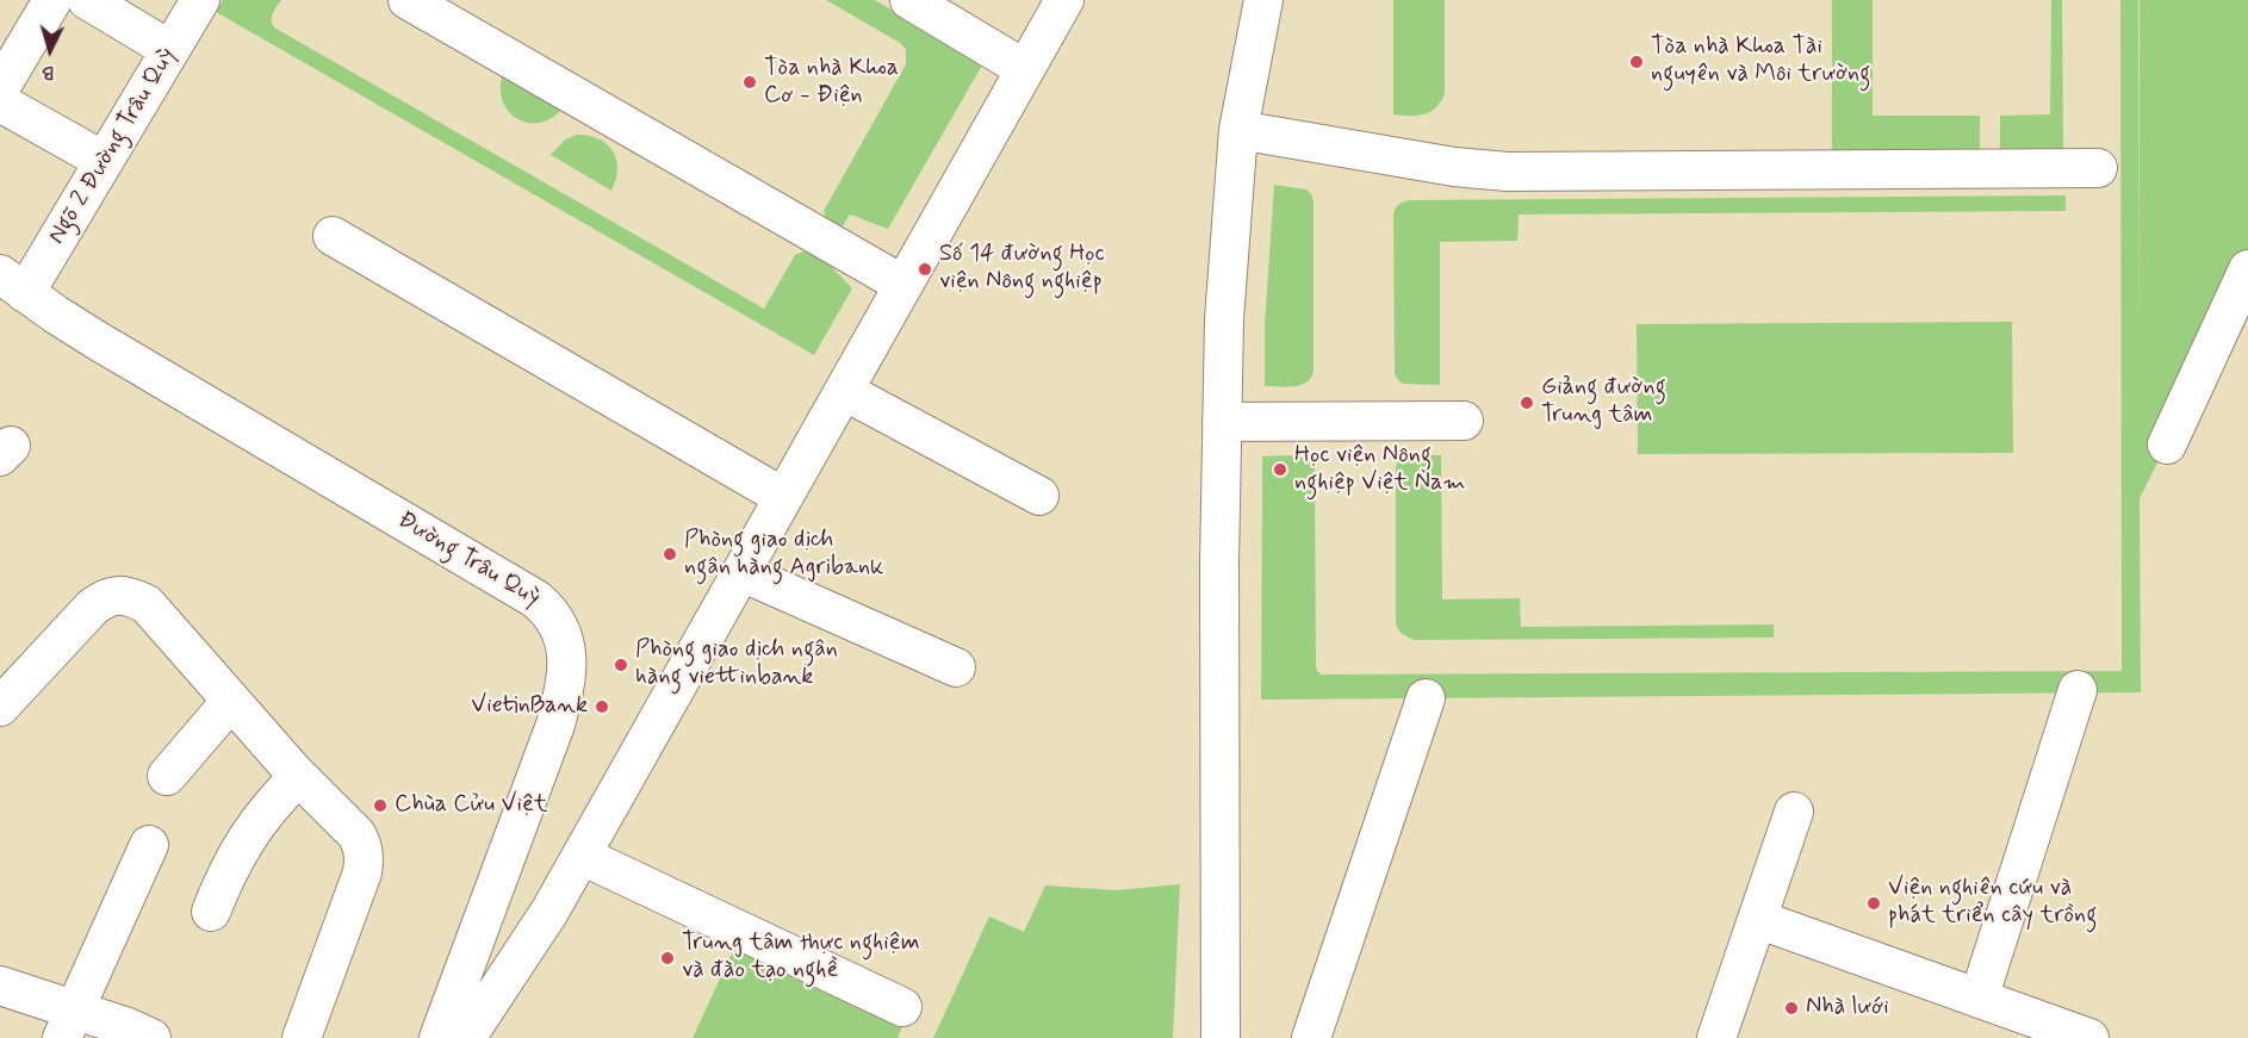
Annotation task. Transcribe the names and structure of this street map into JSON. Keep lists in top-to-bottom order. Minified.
{"streets":{"street":["Ngõ 2 Đường Trâu Quỳ","Đường Trâu Quỳ"]},"crossings":[["Ngõ 2 Đường Trâu Quỳ","Đường Trâu Quỳ"]],"places":["Tòa nhà Khoa Tài nguyên và Môi trường","Tòa nhà Khoa Cơ - Điện","Số 14 đường Học viện Nông nghiệp","Giảng đường Trung tâm","Học viện Nông nghiệp Việt Nam","Phòng giao dịch ngân hàng Agribank","Phòng giao dịch ngân hàng viettinbank","VietinBank","Chùa Cửu Việt","Viện nghiên cứu và phát triển cây trồng","Trung tâm thực nghiệm và đào tạo nghề","Nhà lưới"],"north":"bottom"}
